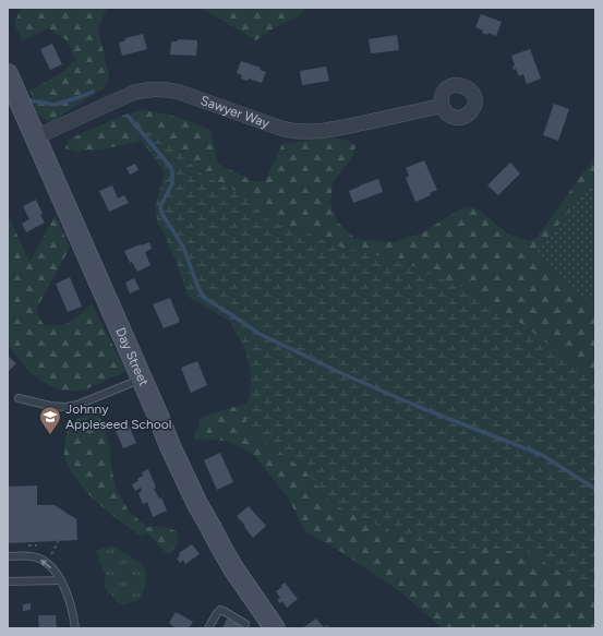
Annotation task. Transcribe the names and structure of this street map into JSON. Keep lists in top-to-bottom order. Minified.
{"streets":{"main road":["Day Street"],"street":["Sawyer Way"]},"crossings":[["Sawyer Way","Day Street"]],"places":{"school or university":["Johnny Appleseed School"]}}
